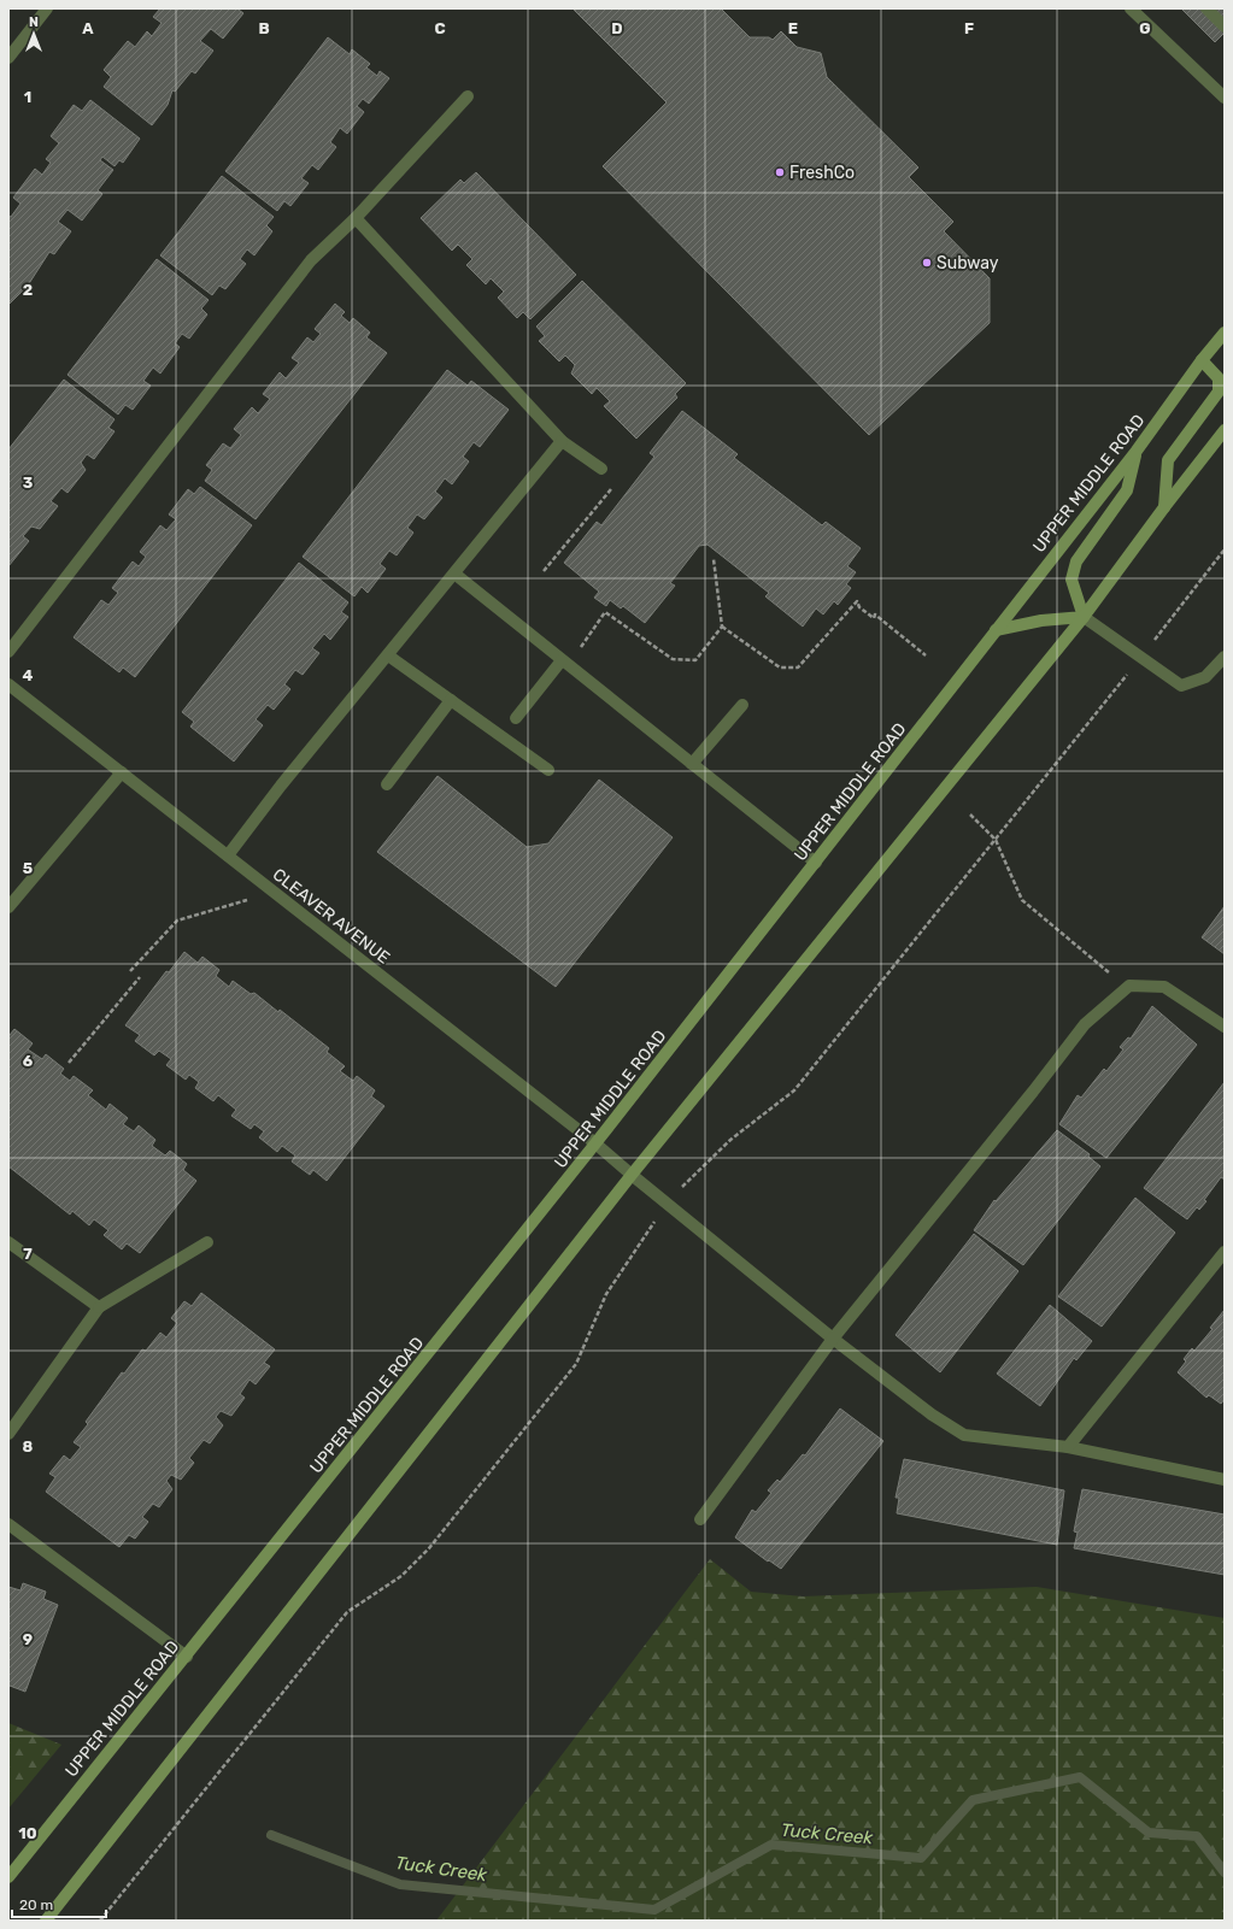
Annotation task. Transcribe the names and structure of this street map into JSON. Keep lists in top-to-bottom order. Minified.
{"streets":{"main road":["UPPER MIDDLE ROAD"],"street":["CLEAVER AVENUE"]},"crossings":[["UPPER MIDDLE ROAD","CLEAVER AVENUE"]],"water":["Tuck Creek"],"places":["FreshCo","Subway"],"scale_bar":"20 m","north":"top","grid":{"columns":["A","B","C","D","E","F","G"],"rows":["1","2","3","4","5","6","7","8","9","10"]}}
